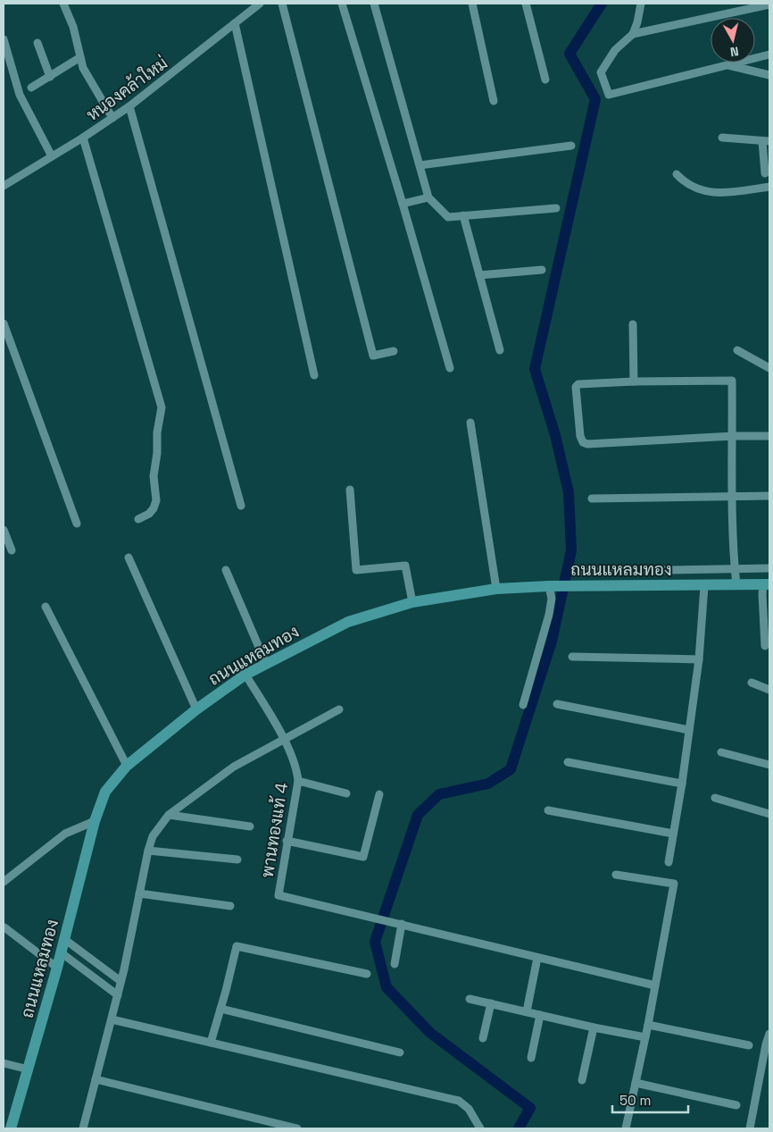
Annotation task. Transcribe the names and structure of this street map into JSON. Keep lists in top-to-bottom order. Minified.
{"streets":{"main road":["ถนนแหลมทอง"],"street":["หนองคล้าใหม่","พานทองแท้ 4"]},"crossings":[["ถนนแหลมทอง","พานทองแท้ 4"]],"scale_bar":"50 m","north":"bottom"}
